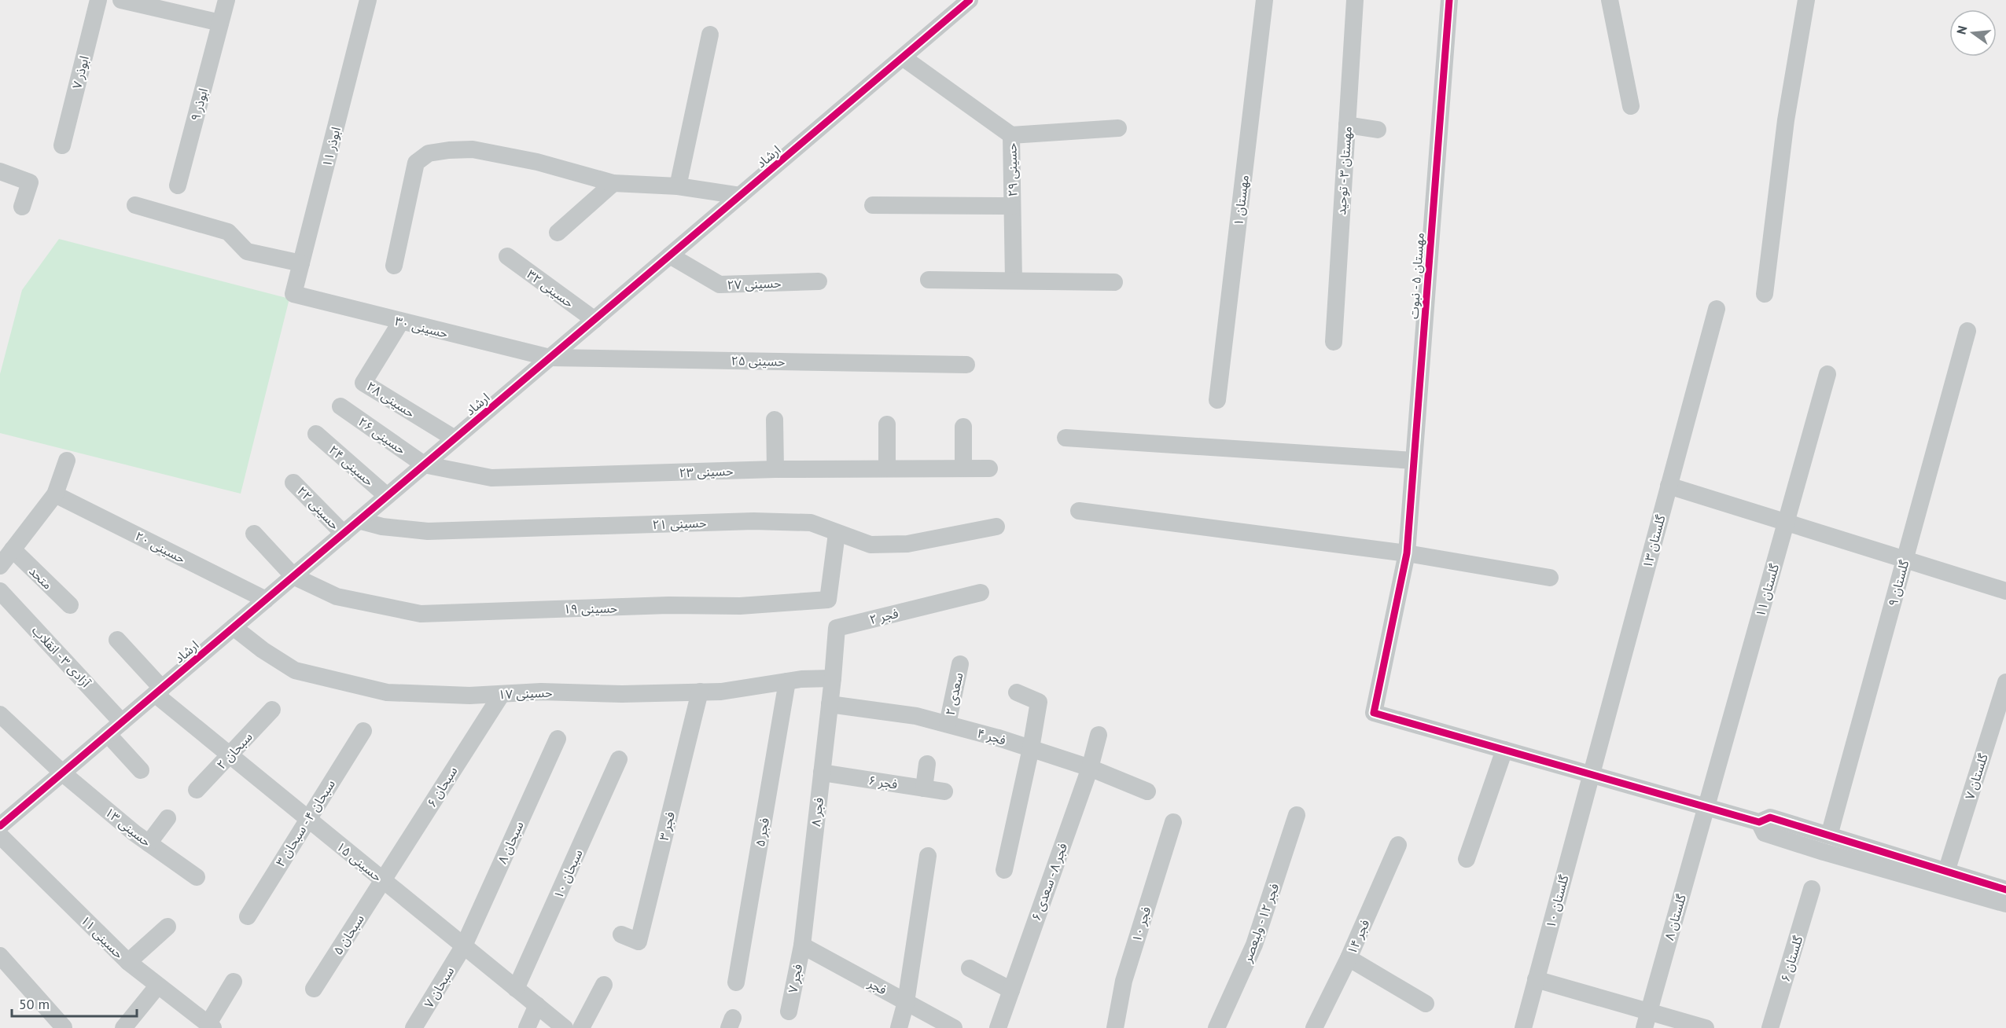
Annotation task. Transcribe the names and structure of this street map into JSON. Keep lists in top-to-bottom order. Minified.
{"streets":{"street":["ابوذر ۷","ابوذر ۹","ابوذر ۱۱","ارشاد","حسینی ۲۹","مهستان ۳ - توحید","مهستان ۱","مهستان ۵ - نبوت","حسینی ۲۷","حسینی ۳۲","حسینی ۳۰","حسینی ۲۵","حسینی ۲۸","حسینی ۲۶","حسینی ۲۴","حسینی ۲۳","حسینی ۲۲","حسینی ۲۱","گلستان ۱۳","حسینی ۲۰","متحد","گلستان ۹","گلستان ۱۱","حسینی ۱۹","فجر ۲","آزادی ۳ - انقلاب","حسینی ۱۷","سعدی ۲","فجر ۴","سبحان ۲","گلستان ۷","فجر ۶","سبحان ۶","فجر ۸","سبحان ۴ - سبحان ۳","فجر ۳","حسینی ۱۳","فجر ۵","سبحان ۸","حسینی ۱۵","سبحان ۱۰","فجر ۸ - سعدی ۶","گلستان ۱۰","گلستان ۸","فجر ۱۲ - ولیعصر","فجر ۱۰","سبحان ۵","حسینی ۱۱","فجر ۱۴","گلستان ۶","فجر ۷","فجر","سبحان ۷"]},"crossings":[["ابوذر ۱۱","حسینی ۳۰"],["ارشاد","حسینی ۲۹"],["ارشاد","حسینی ۲۷"],["ارشاد","حسینی ۳۲"],["ارشاد","حسینی ۳۰"],["ارشاد","حسینی ۲۵"],["ارشاد","حسینی ۲۸"],["ارشاد","حسینی ۲۶"],["ارشاد","حسینی ۲۴"],["ارشاد","حسینی ۲۳"],["ارشاد","حسینی ۲۲"],["ارشاد","حسینی ۲۱"],["ارشاد","حسینی ۲۰"],["ارشاد","حسینی ۱۹"],["ارشاد","آزادی ۳ - انقلاب"],["ارشاد","حسینی ۱۷"],["ارشاد","حسینی ۱۳"],["ارشاد","حسینی ۱۵"],["حسینی ۳۰","حسینی ۲۵"],["حسینی ۳۰","حسینی ۲۸"],["حسینی ۲۶","حسینی ۲۳"],["حسینی ۲۱","حسینی ۱۹"],["گلستان ۱۳","گلستان ۱۰"],["گلستان ۱۱","گلستان ۸"],["فجر ۲","حسینی ۱۷"],["فجر ۲","فجر ۸"],["حسینی ۱۷","سبحان ۶"],["حسینی ۱۷","فجر ۸"],["حسینی ۱۷","فجر ۳"],["حسینی ۱۷","فجر ۵"],["سعدی ۲","فجر ۴"],["فجر ۴","فجر ۸"],["فجر ۴","فجر ۸ - سعدی ۶"],["سبحان ۲","حسینی ۱۵"],["فجر ۶","فجر ۸"],["سبحان ۶","حسینی ۱۵"],["سبحان ۶","سبحان ۵"],["فجر ۸","فجر ۷"],["فجر ۸","فجر"],["سبحان ۴ - سبحان ۳","حسینی ۱۵"],["سبحان ۸","حسینی ۱۵"],["سبحان ۸","سبحان ۷"],["حسینی ۱۵","سبحان ۱۰"],["حسینی ۱۵","سبحان ۵"],["حسینی ۱۵","سبحان ۷"],["فجر ۷","فجر"]],"scale_bar":"50 m","north":"left"}
